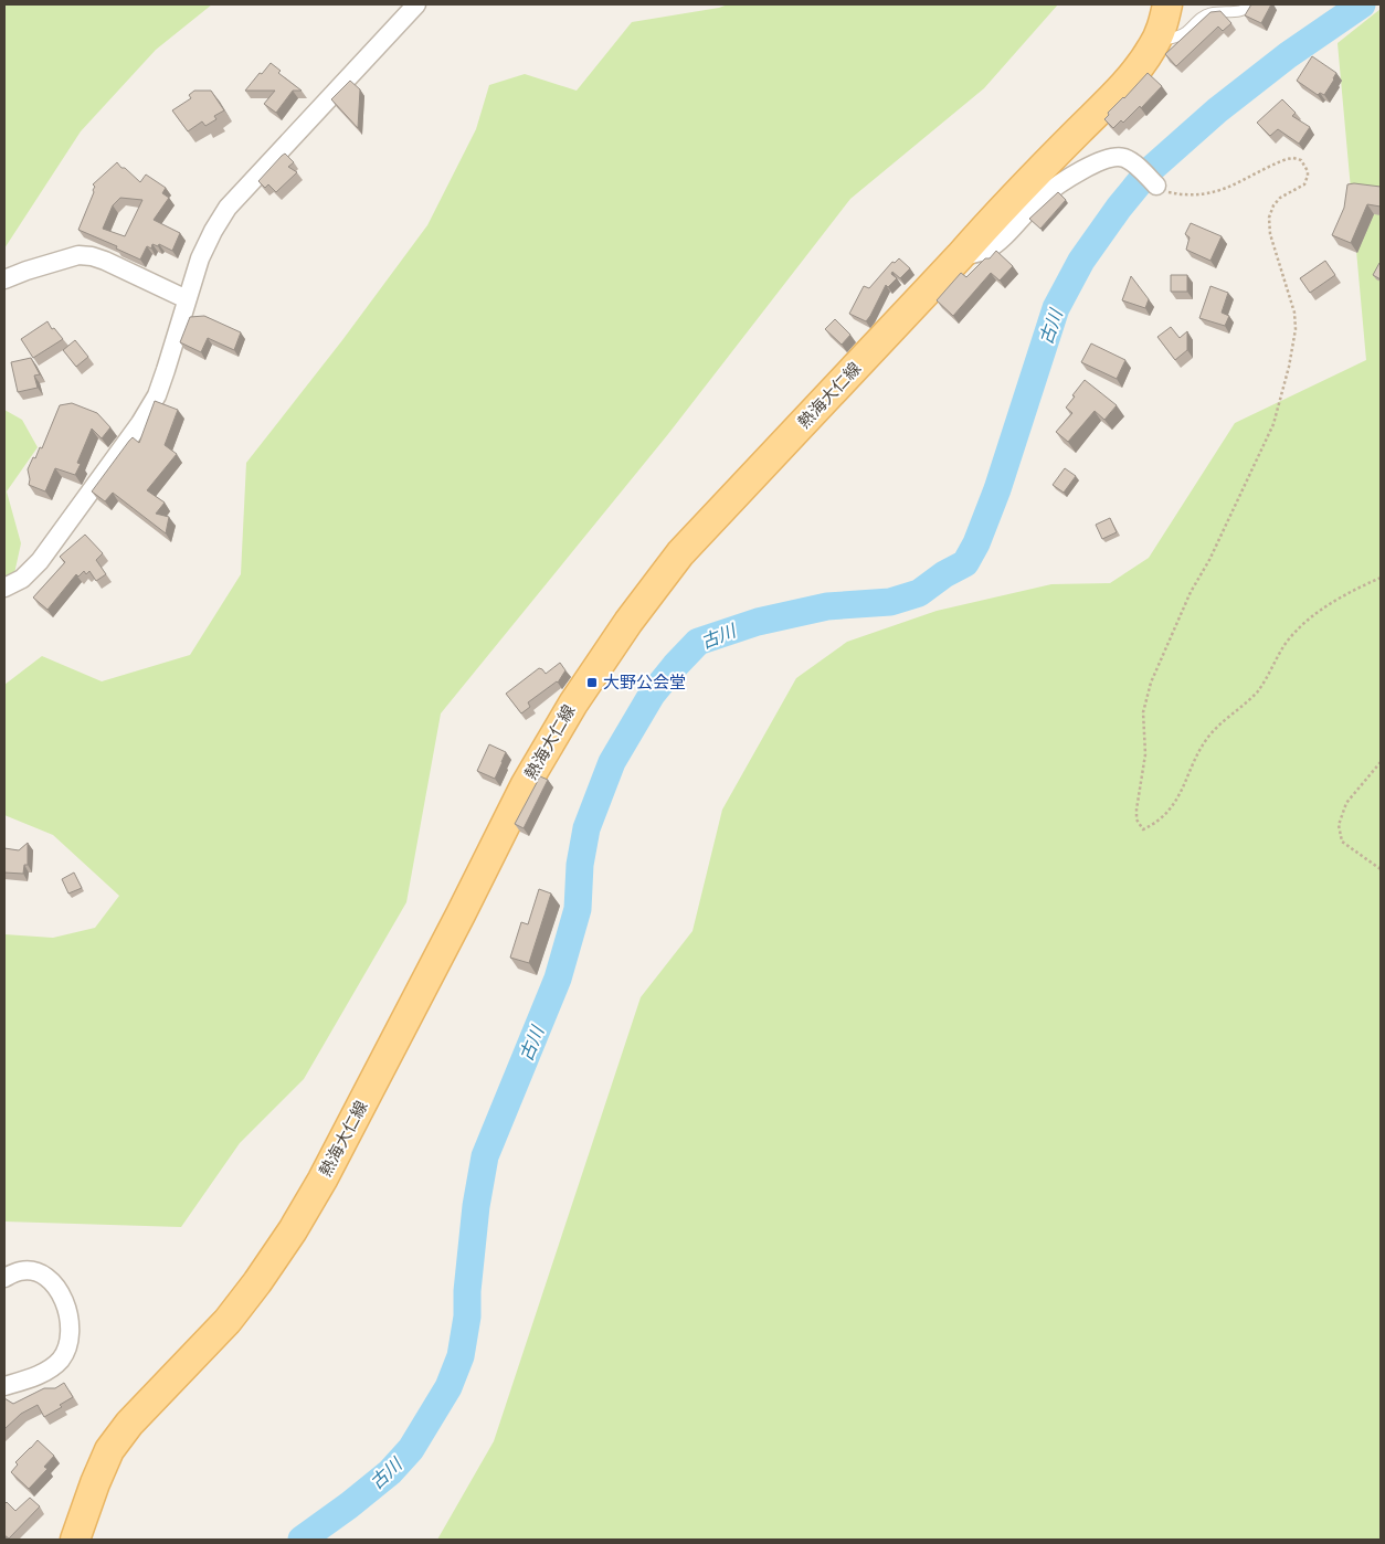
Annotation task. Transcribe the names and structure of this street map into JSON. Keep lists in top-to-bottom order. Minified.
{"streets":{"main road":["熱海大仁線"]},"water":["古川"],"places":{"transit":["大野公会堂"]}}
